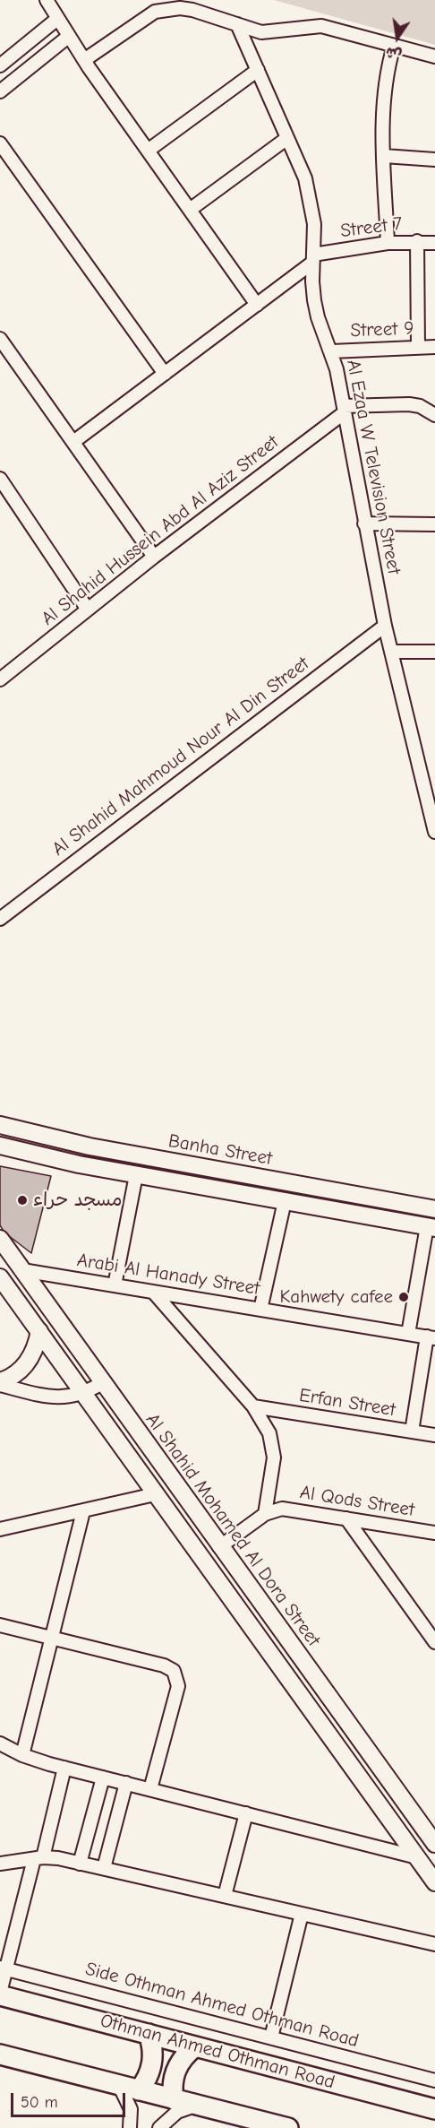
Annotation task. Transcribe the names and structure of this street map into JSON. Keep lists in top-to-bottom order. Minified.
{"streets":{"main road":["Banha Street","Al Shahid Mohamed Al Dora Street","Othman Ahmed Othman Road"],"street":["Street 7","Street 9","Al Ezaa W Television Street","Al Shahid Hussein Abd Al Aziz Street","Al Shahid Mahmoud Nour Al Din Street","Arabi Al Hanady Street","Erfan Street","Al Qods Street","Side Othman Ahmed Othman Road"]},"crossings":[["Street 7","Al Ezaa W Television Street"],["Street 9","Al Ezaa W Television Street"],["Al Ezaa W Television Street","Al Shahid Hussein Abd Al Aziz Street"],["Al Ezaa W Television Street","Al Shahid Mahmoud Nour Al Din Street"],["Arabi Al Hanady Street","Al Shahid Mohamed Al Dora Street"],["Al Qods Street","Al Shahid Mohamed Al Dora Street"]],"places":["مسجد حراء","Kahwety cafee"],"scale_bar":"50 m","north":"bottom"}
